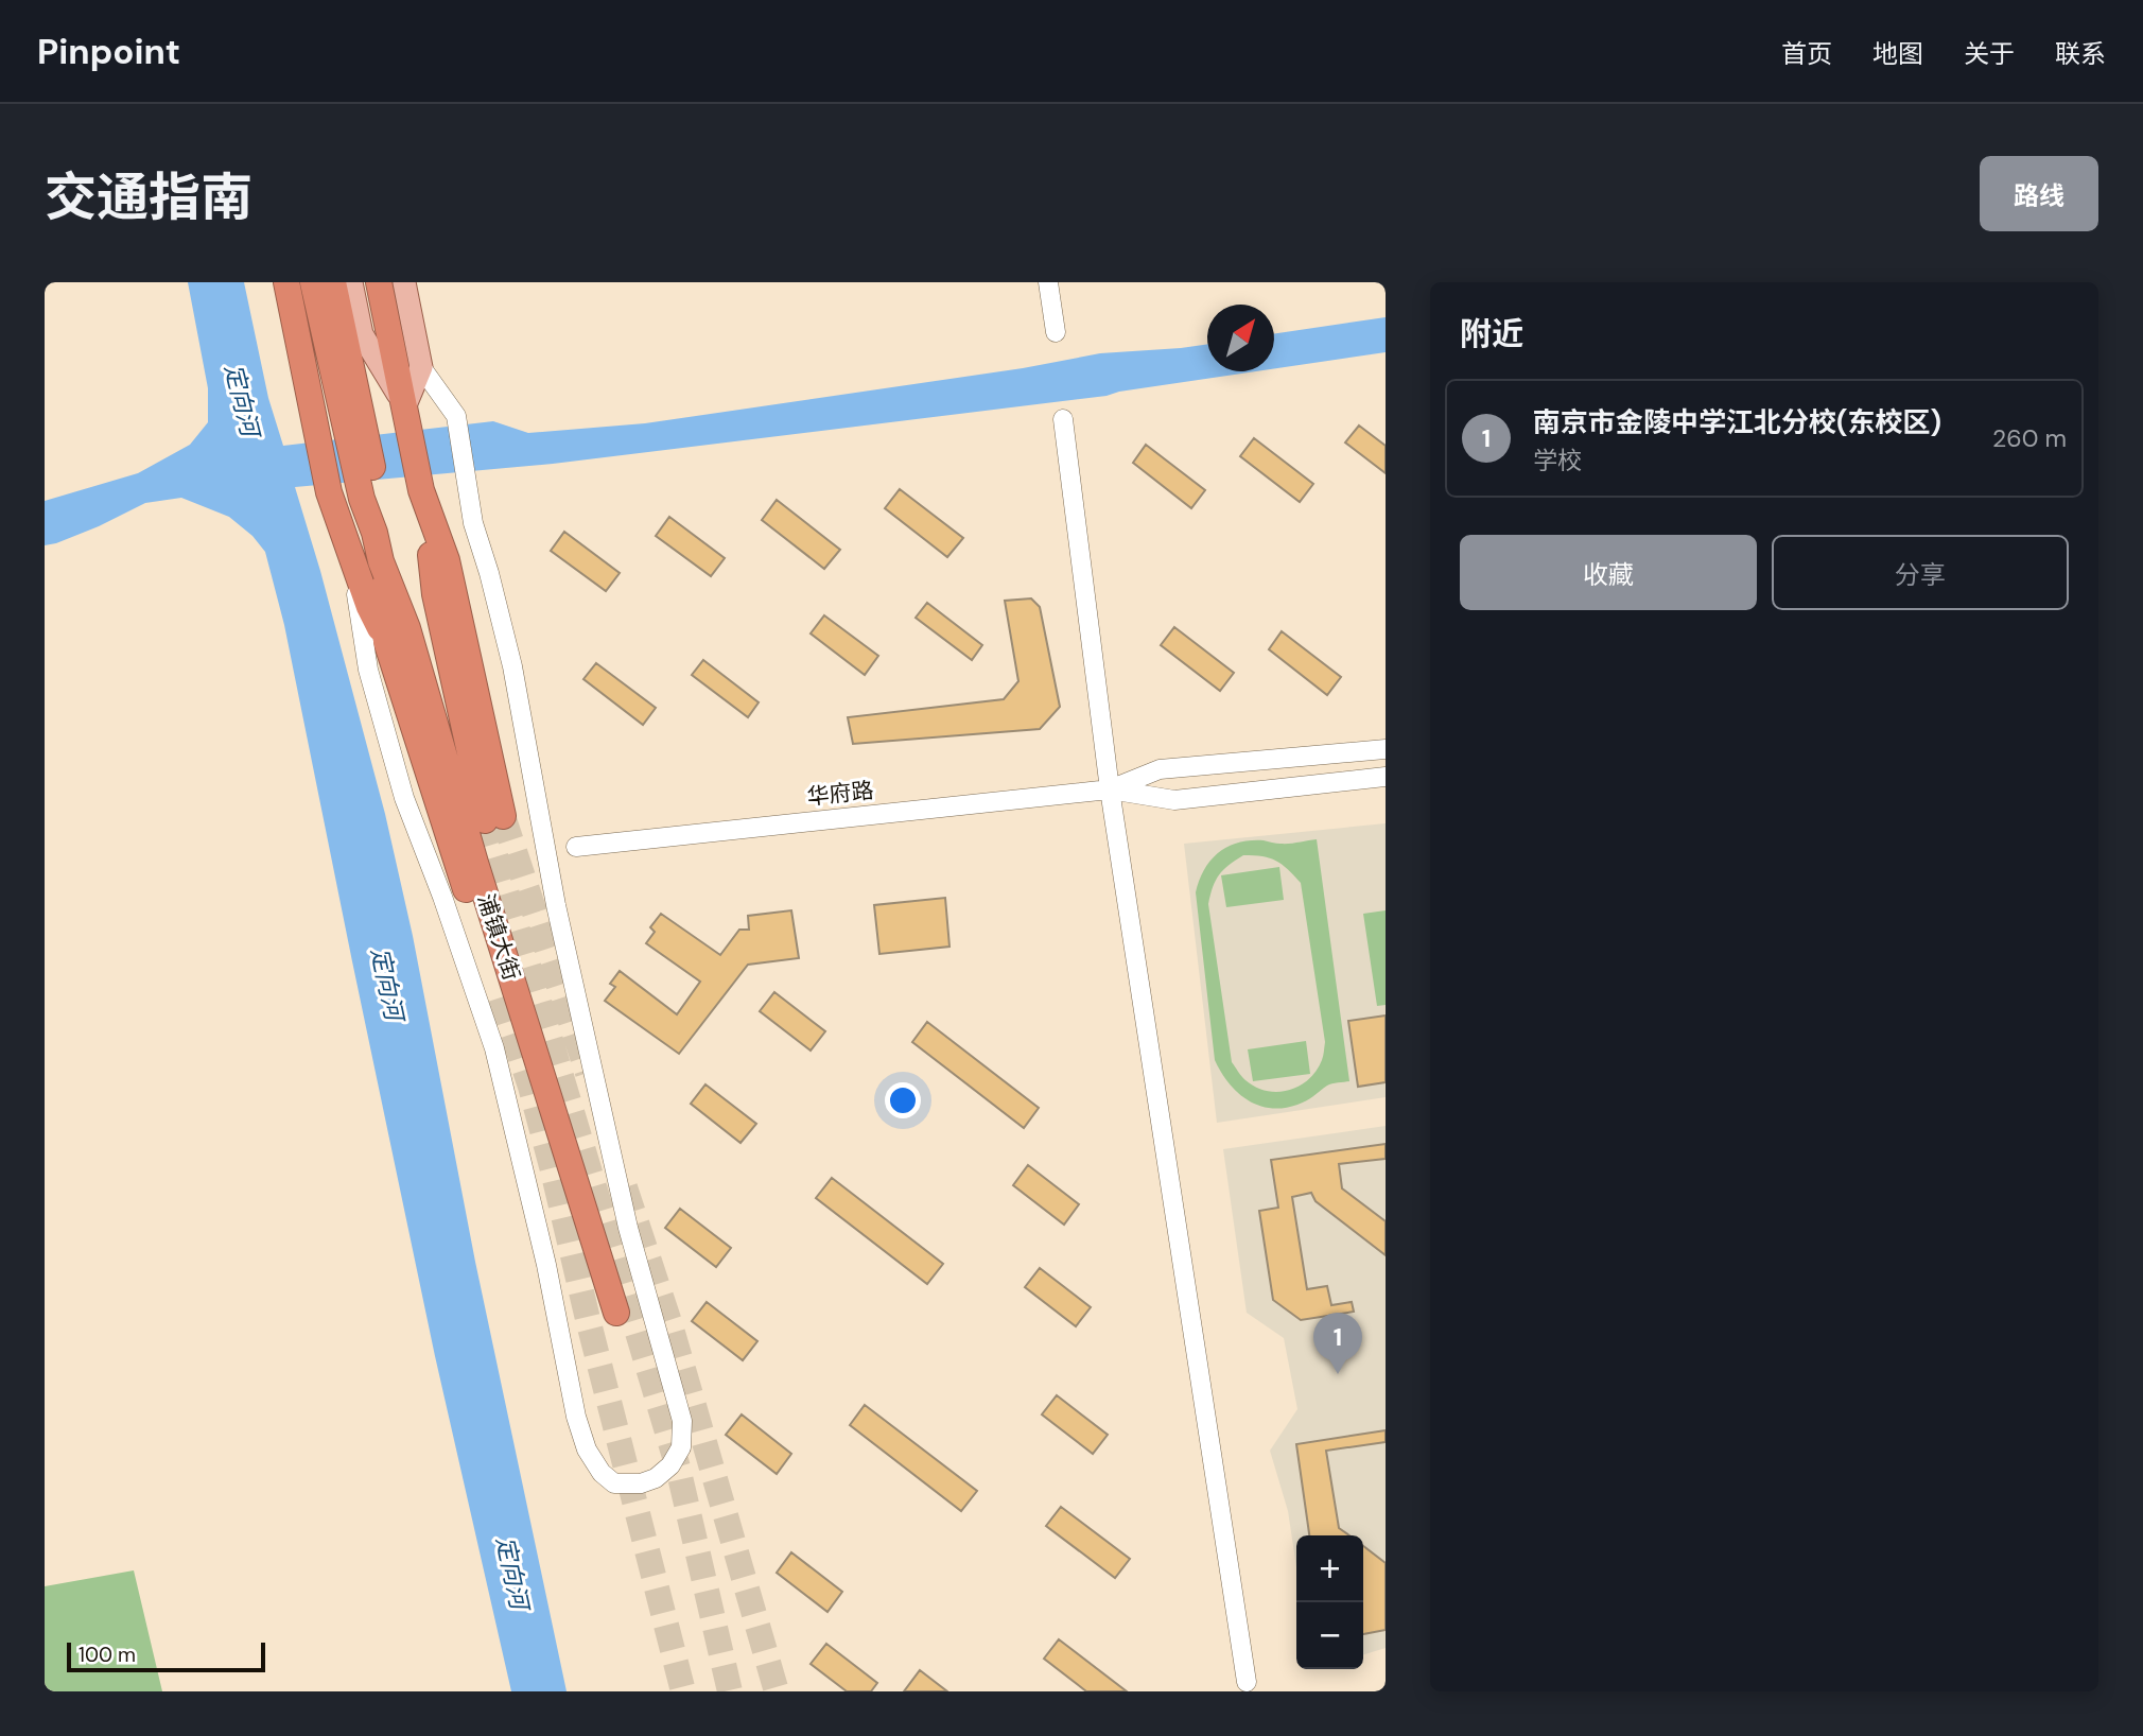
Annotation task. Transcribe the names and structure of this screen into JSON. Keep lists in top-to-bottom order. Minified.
{"streets":{"highway":["浦镇大街"],"street":["华府路"]},"water":["定向河"],"scale_bar":"100 m","north":"top right","page":{"header":"Pinpoint","nav":["首页","地图","关于","联系"],"title":"交通指南","buttons":["路线",["收藏","分享"]],"heading":"附近","list":[{"mark":"1","name":"南京市金陵中学江北分校(东校区)","note":"学校","value":"260 m"}],"pins":"1","map_buttons":["+","−"],"scale":"100 m"}}
